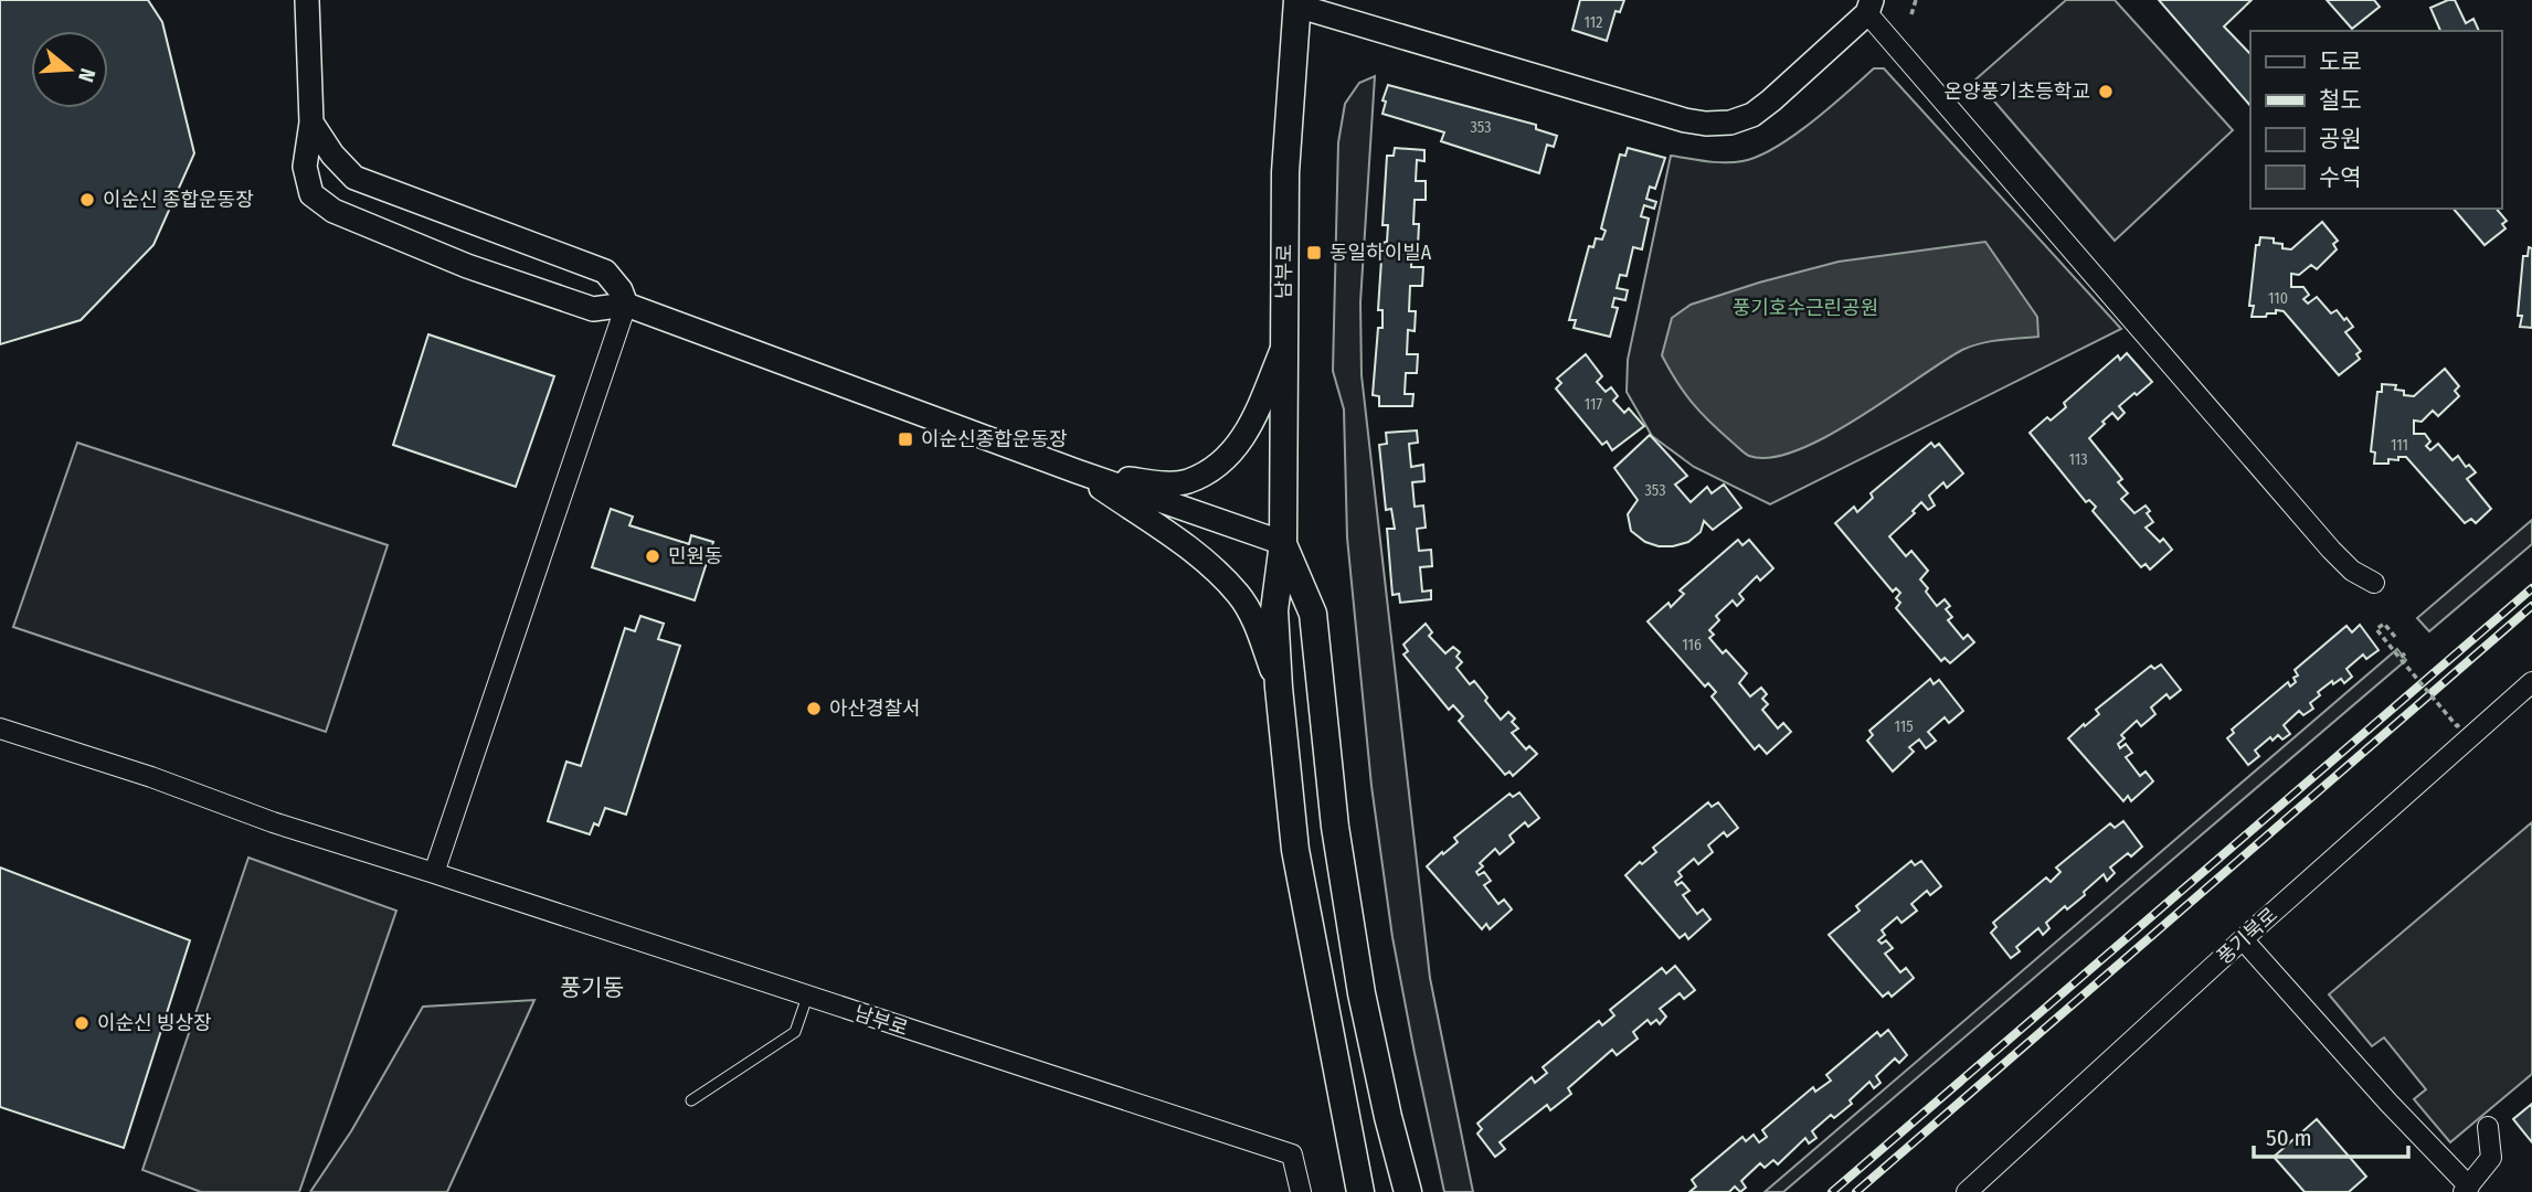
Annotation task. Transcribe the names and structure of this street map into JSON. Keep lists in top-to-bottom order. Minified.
{"streets":{"main road":["남부로"],"street":["풍기북로"]},"districts":["풍기동"],"parks":["풍기호수근린공원"],"places":{"other":["온양풍기초등학교","이순신 종합운동장","민원동","아산경찰서","이순신 빙상장"],"transit":["동일하이빌A","이순신종합운동장"]},"house_numbers":["112","353","110","117","111","113","353","116","115"],"legend":["도로","철도","공원","수역"],"scale_bar":"50 m","north":"right"}
